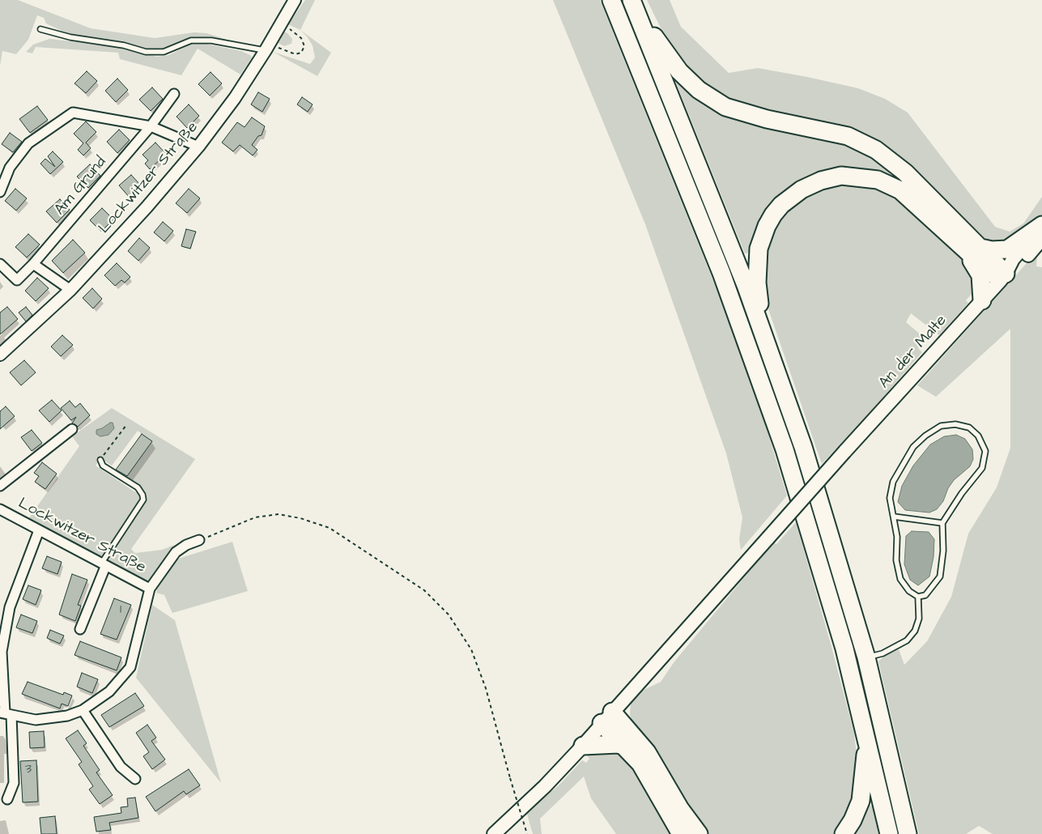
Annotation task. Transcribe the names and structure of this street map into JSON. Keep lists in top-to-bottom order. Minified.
{"streets":{"main road":["An der Malte"],"street":["Lockwitzer Straße","Am Grund"]},"house_numbers":["1","3"]}
